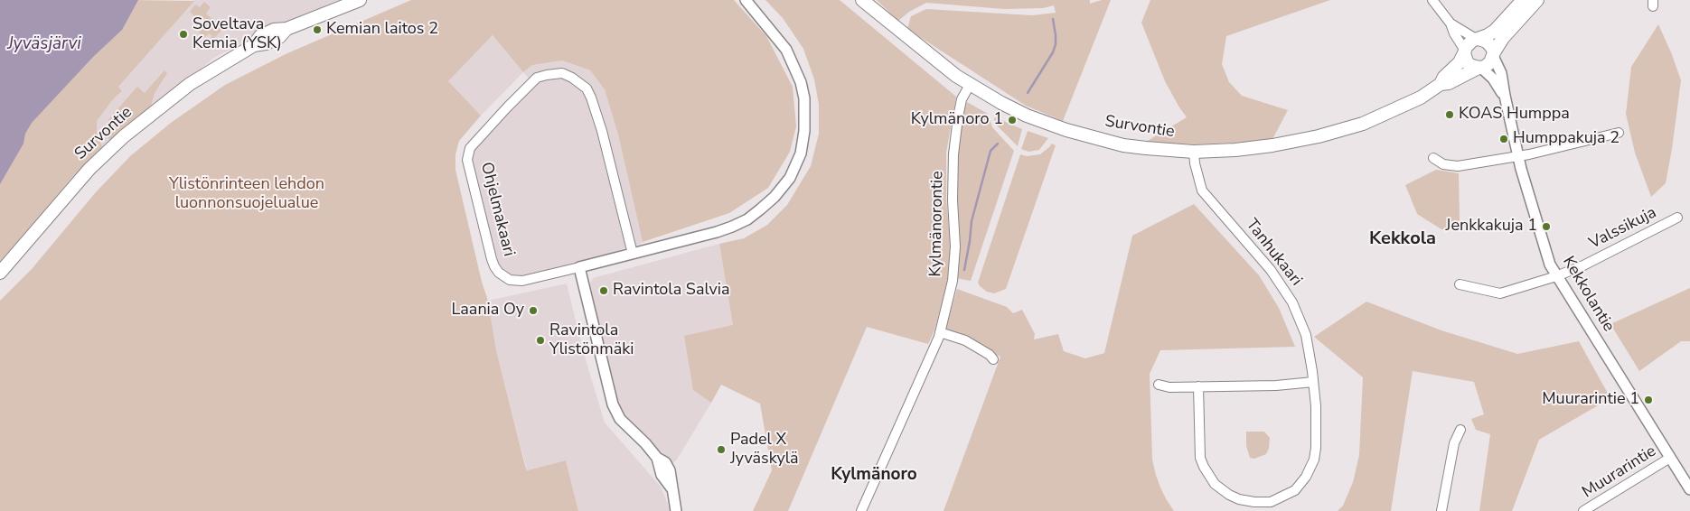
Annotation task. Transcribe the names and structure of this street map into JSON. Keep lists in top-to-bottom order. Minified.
{"streets":{"main road":["Survontie"],"street":["Ohjelmakaari","Kylmänorontie","Valssikuja","Tanhukaari","Kekkolantie","Muurarintie"]},"crossings":[["Survontie","Kylmänorontie"],["Survontie","Tanhukaari"],["Survontie","Kekkolantie"],["Valssikuja","Kekkolantie"],["Kekkolantie","Muurarintie"]],"districts":["Kekkola","Kylmänoro"],"water":["Jyväsjärvi"],"parks":["Ylistönrinteen lehdon luonnonsuojelualue"],"places":["Kemian laitos 2","Soveltava Kemia (YSK)","KOAS Humppa","Kylmänoro 1","Humppakuja 2","Jenkkakuja 1","Ravintola Salvia","Laania Oy","Ravintola Ylistönmäki","Muurarintie 1","Padel X Jyväskylä"]}
